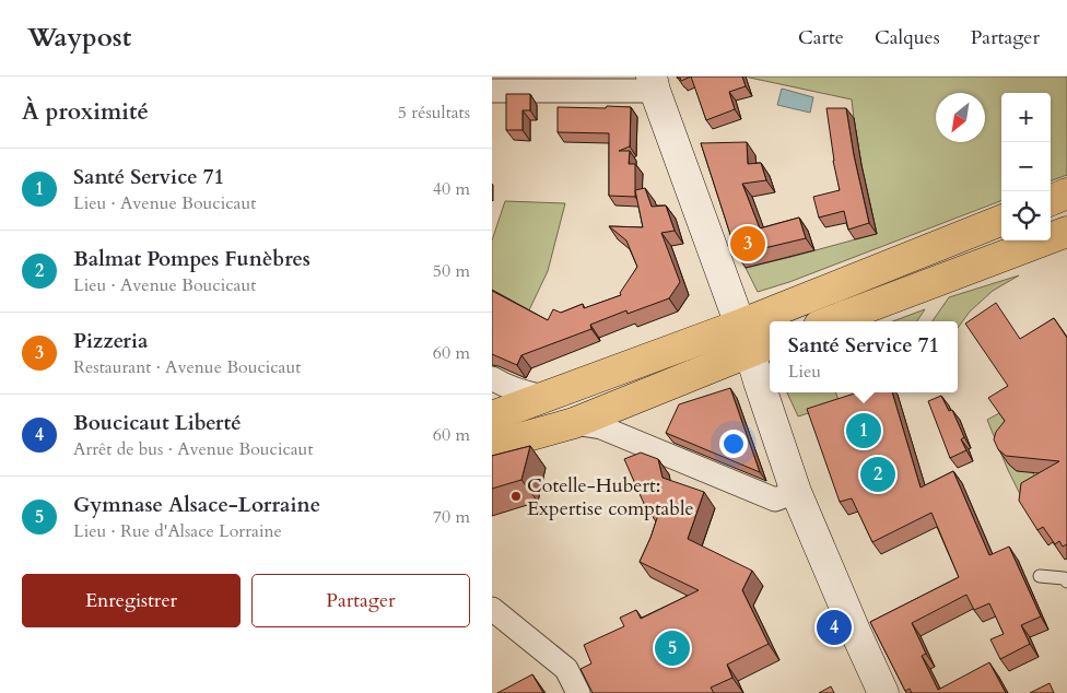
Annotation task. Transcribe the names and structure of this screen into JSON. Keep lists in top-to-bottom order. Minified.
{"places":["Cotelle-Hubert: Expertise comptable"],"north":"bottom left","page":{"header":"Waypost","nav":["Carte","Calques","Partager"],"heading":["À proximité","5 résultats"],"map_buttons":["+","−"],"list":[{"mark":"1","name":"Santé Service 71","note":"Lieu · Avenue Boucicaut","value":"40 m"},{"mark":"2","name":"Balmat Pompes Funèbres","note":"Lieu · Avenue Boucicaut","value":"50 m"},{"mark":"3","name":"Pizzeria","note":"Restaurant · Avenue Boucicaut","value":"60 m"},{"mark":"4","name":"Boucicaut Liberté","note":"Arrêt de bus · Avenue Boucicaut","value":"60 m"},{"mark":"5","name":"Gymnase Alsace-Lorraine","note":"Lieu · Rue d'Alsace Lorraine","value":"70 m"}],"pins":["3","1","2","4","5"],"popup":["Santé Service 71","Lieu"],"buttons":["Enregistrer","Partager"]}}
